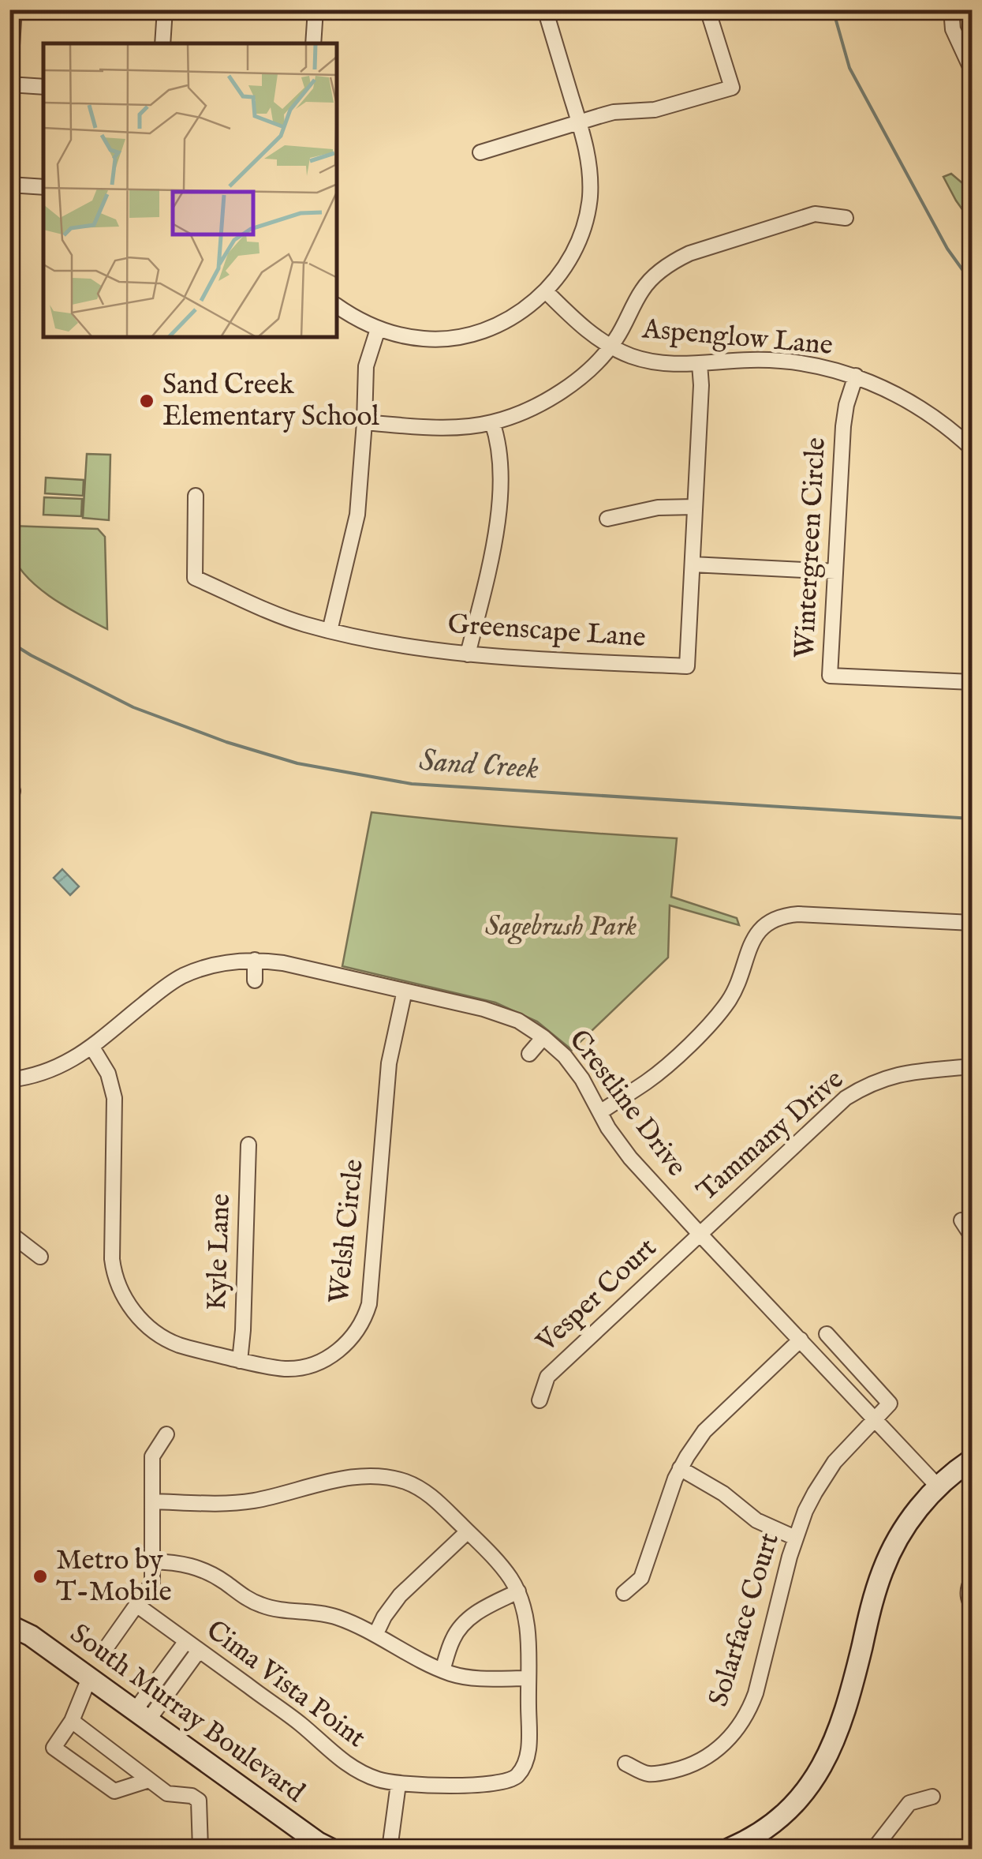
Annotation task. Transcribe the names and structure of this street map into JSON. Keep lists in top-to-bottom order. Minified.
{"streets":{"main road":["South Murray Boulevard"],"street":["Aspenglow Lane","Wintergreen Circle","Greenscape Lane","Crestline Drive","Tammany Drive","Welsh Circle","Kyle Lane","Vesper Court","Solarface Court","Cima Vista Point"]},"crossings":[["Aspenglow Lane","Wintergreen Circle"],["Aspenglow Lane","Greenscape Lane"],["Crestline Drive","Tammany Drive"],["Crestline Drive","Welsh Circle"],["Crestline Drive","Vesper Court"],["Crestline Drive","Solarface Court"],["Tammany Drive","Vesper Court"],["Welsh Circle","Kyle Lane"]],"water":["Sand Creek"],"parks":["Sagebrush Park"],"places":["Sand Creek Elementary School","Metro by T-Mobile"]}
